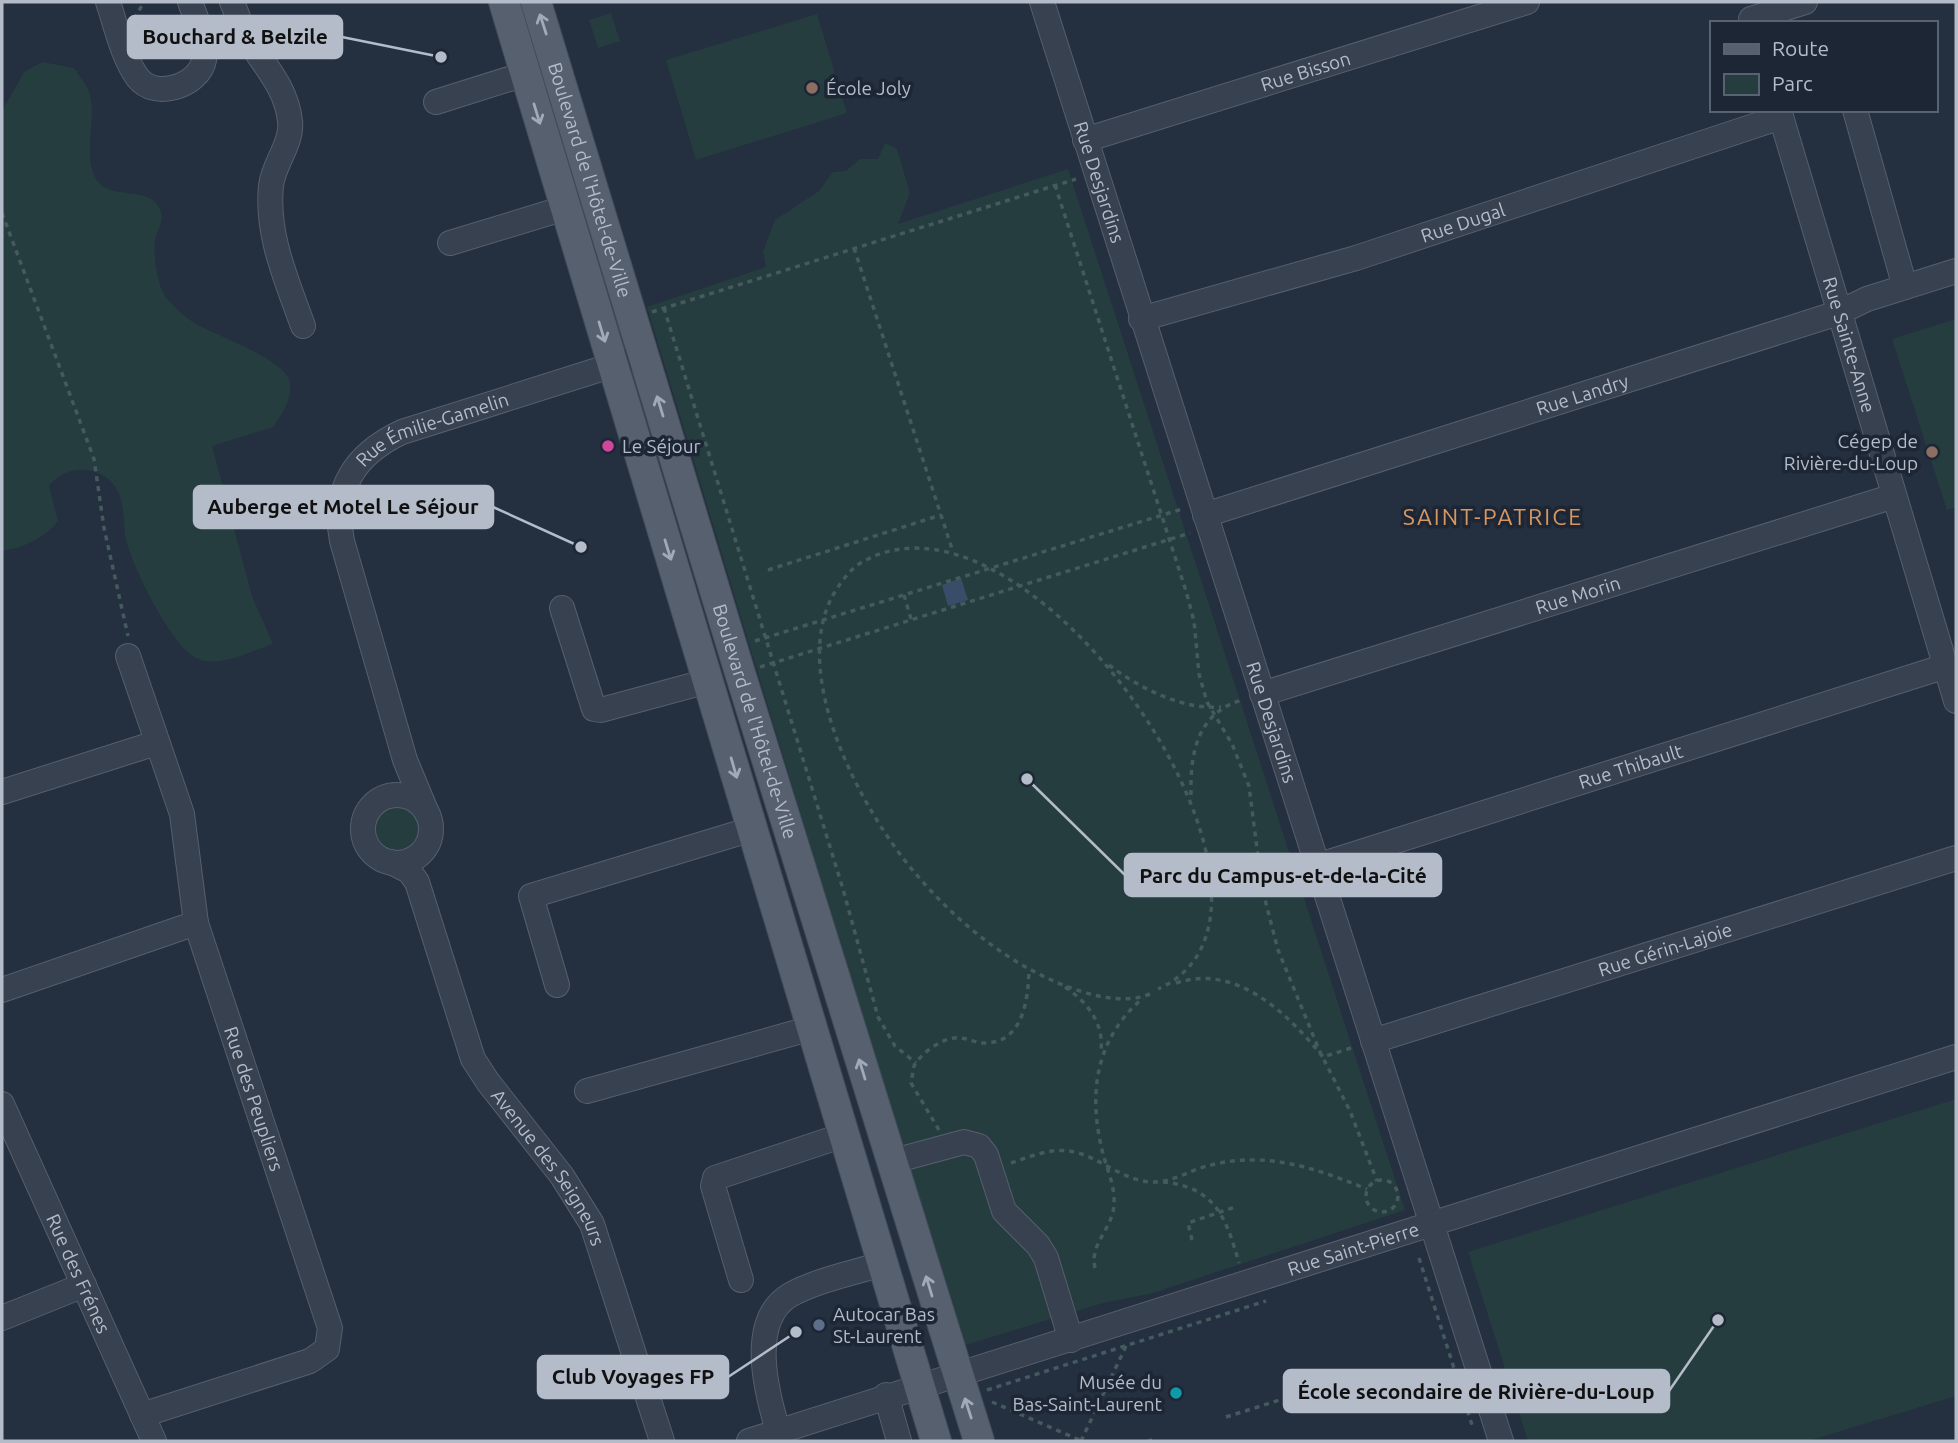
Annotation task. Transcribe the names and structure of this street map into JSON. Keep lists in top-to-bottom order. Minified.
{"streets":{"main road":["Boulevard de l'Hôtel-de-Ville"],"street":["Rue Bisson","Rue Desjardins","Rue Dugal","Rue Sainte-Anne","Rue Landry","Rue Émilie-Gamelin","Rue Morin","Rue Thibault","Rue Gérin-Lajoie","Rue des Peupliers","Avenue des Seigneurs","Rue Saint-Pierre","Rue des Frénes"]},"crossings":[["Rue Bisson","Rue Desjardins"],["Boulevard de l'Hôtel-de-Ville","Rue Émilie-Gamelin"],["Boulevard de l'Hôtel-de-Ville","Rue Saint-Pierre"],["Rue Desjardins","Rue Dugal"],["Rue Desjardins","Rue Landry"],["Rue Desjardins","Rue Morin"],["Rue Desjardins","Rue Thibault"],["Rue Desjardins","Rue Gérin-Lajoie"],["Rue Desjardins","Rue Saint-Pierre"],["Rue Dugal","Rue Sainte-Anne"],["Rue Sainte-Anne","Rue Landry"],["Rue Sainte-Anne","Rue Morin"],["Rue Sainte-Anne","Rue Thibault"],["Rue Émilie-Gamelin","Avenue des Seigneurs"],["Rue des Peupliers","Rue des Frénes"]],"districts":["SAINT-PATRICE"],"places":["Bouchard & Belzile","École Joly","Le Séjour","Cégep de Rivière-du-Loup","Auberge et Motel Le Séjour","Parc du Campus-et-de-la-Cité","École secondaire de Rivière-du-Loup","Autocar Bas St-Laurent","Club Voyages FP","Musée du Bas-Saint-Laurent"],"legend":["Route","Parc"]}
